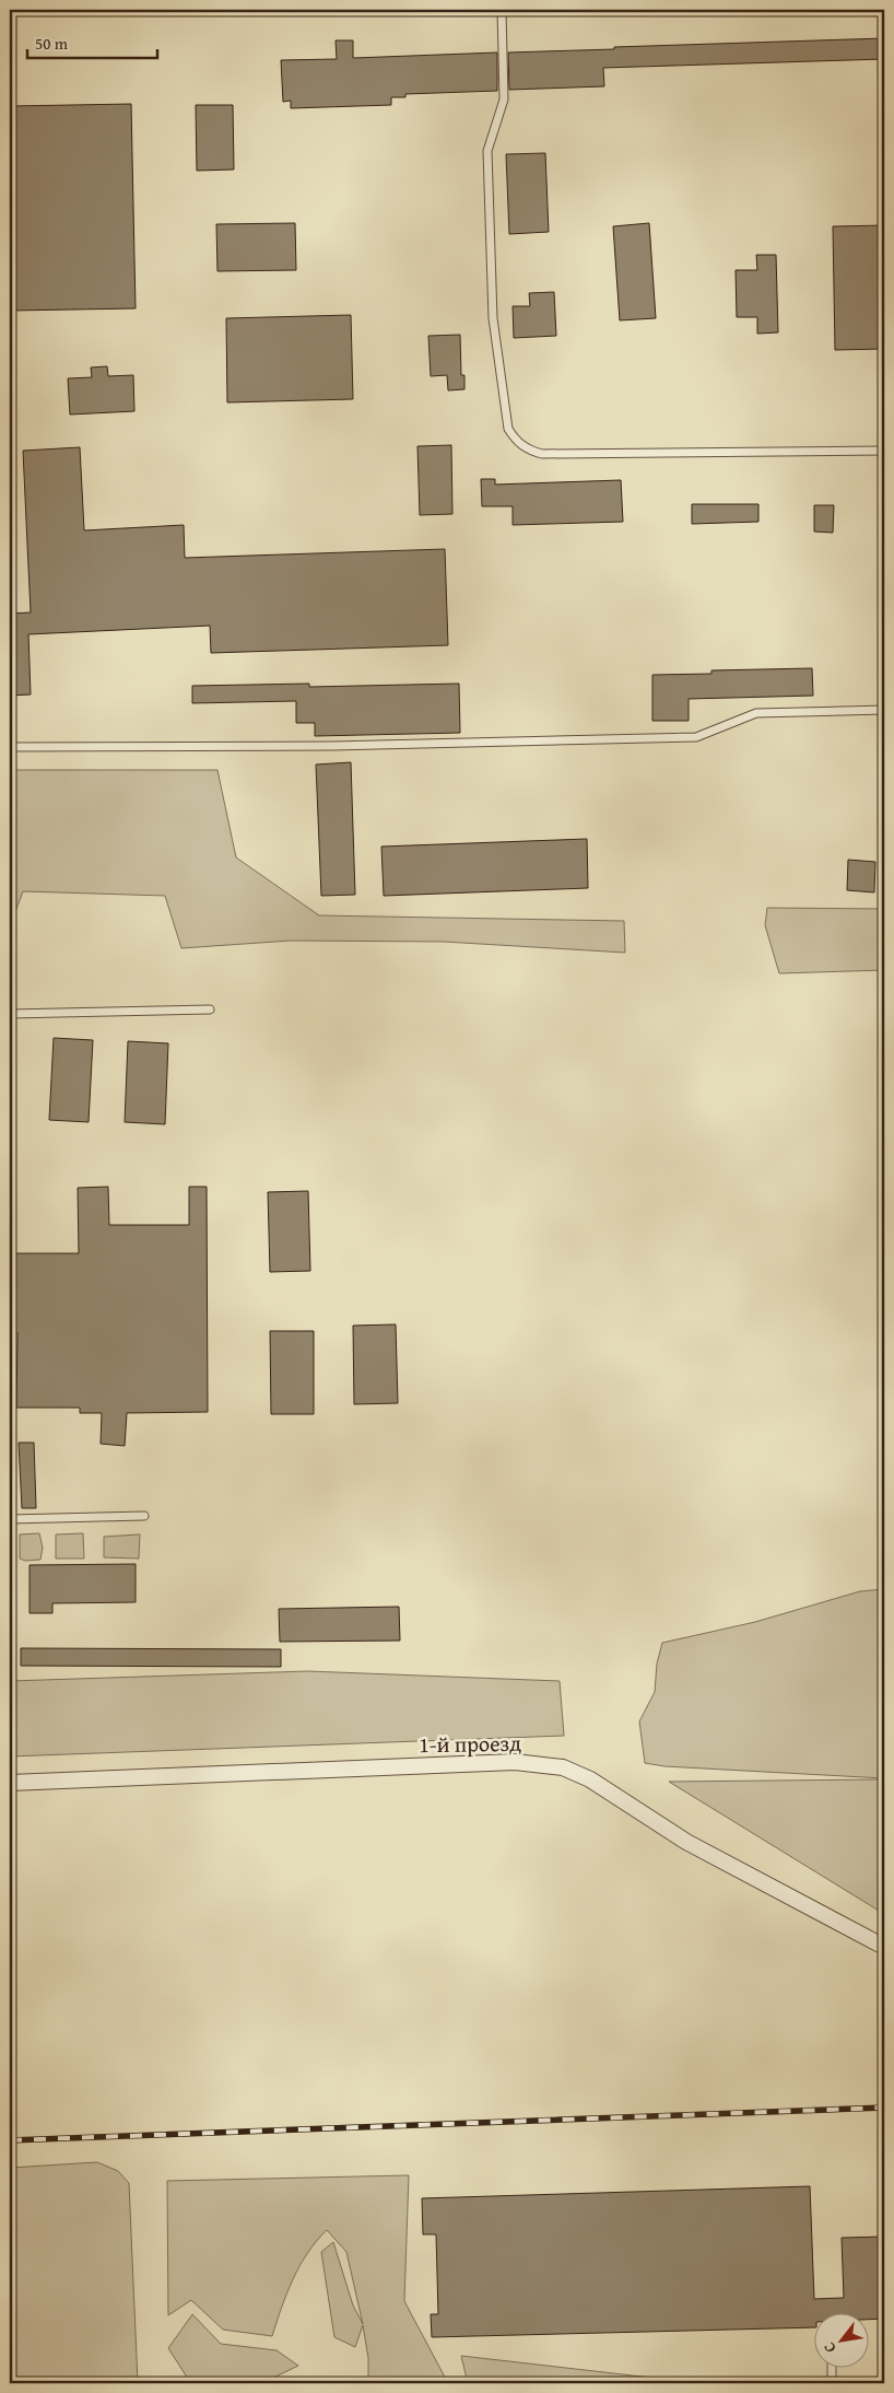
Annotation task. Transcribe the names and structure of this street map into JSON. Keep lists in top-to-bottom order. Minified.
{"streets":{"street":["1-й проезд"]},"scale_bar":"50 m","north":"bottom left"}
